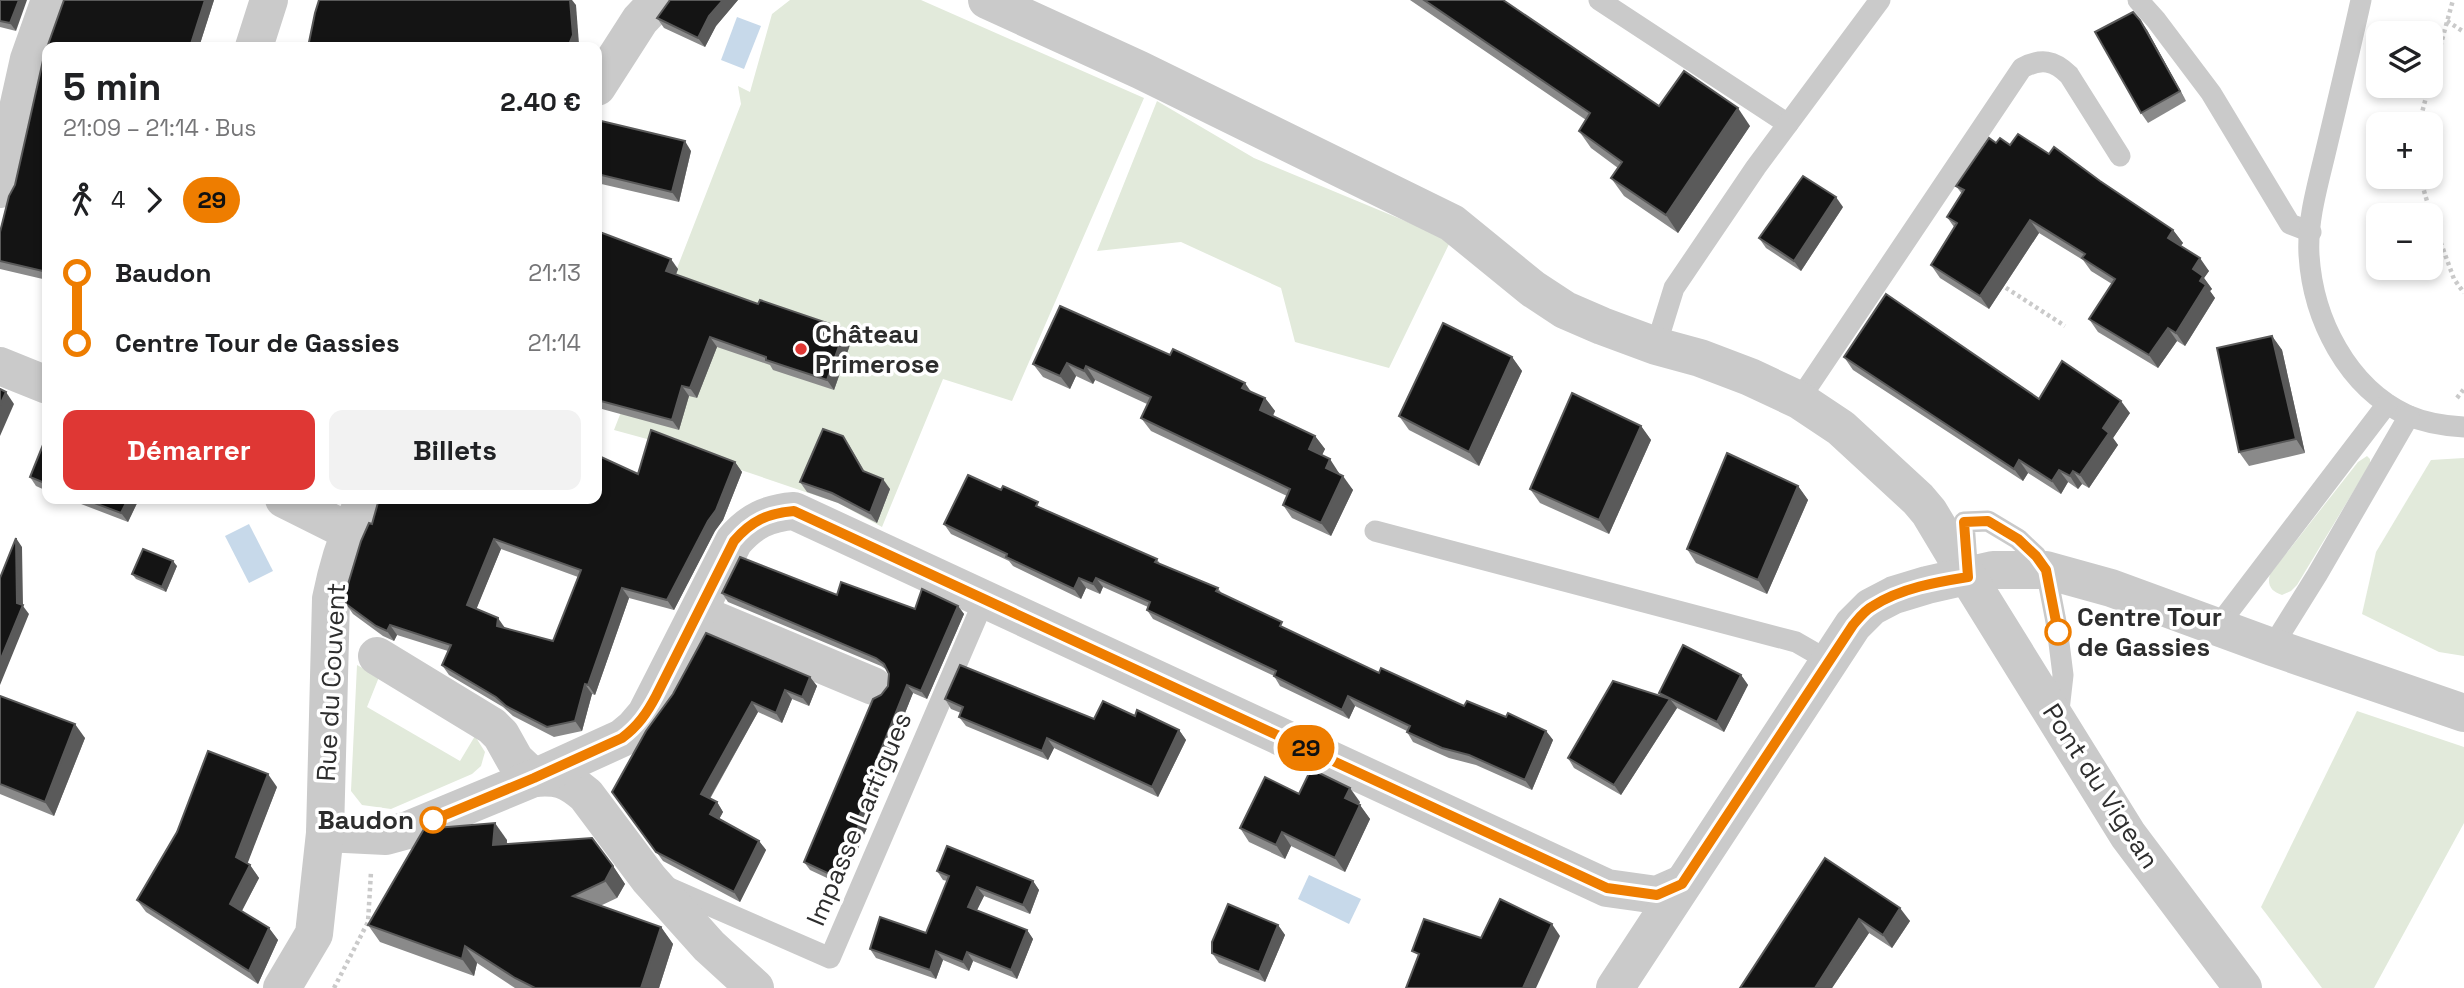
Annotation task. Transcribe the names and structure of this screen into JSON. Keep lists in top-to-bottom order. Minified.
{"streets":{"street":["Rue du Couvent","Pont du Vigean"],"lane":["Impasse Lartigues"]},"places":["Château Primerose","Centre Tour de Gassies","Baudon"],"lines":["bus line 29"],"page":{"on_map":"29","map_buttons":["+","−"],"heading":["5 min","21:09 – 21:14 · Bus","2.40 €"],"legs":["4","29"],"list":[{"name":"Baudon","value":"21:13"},{"name":"Centre Tour de Gassies","value":"21:14"}],"buttons":["Démarrer","Billets"]}}
